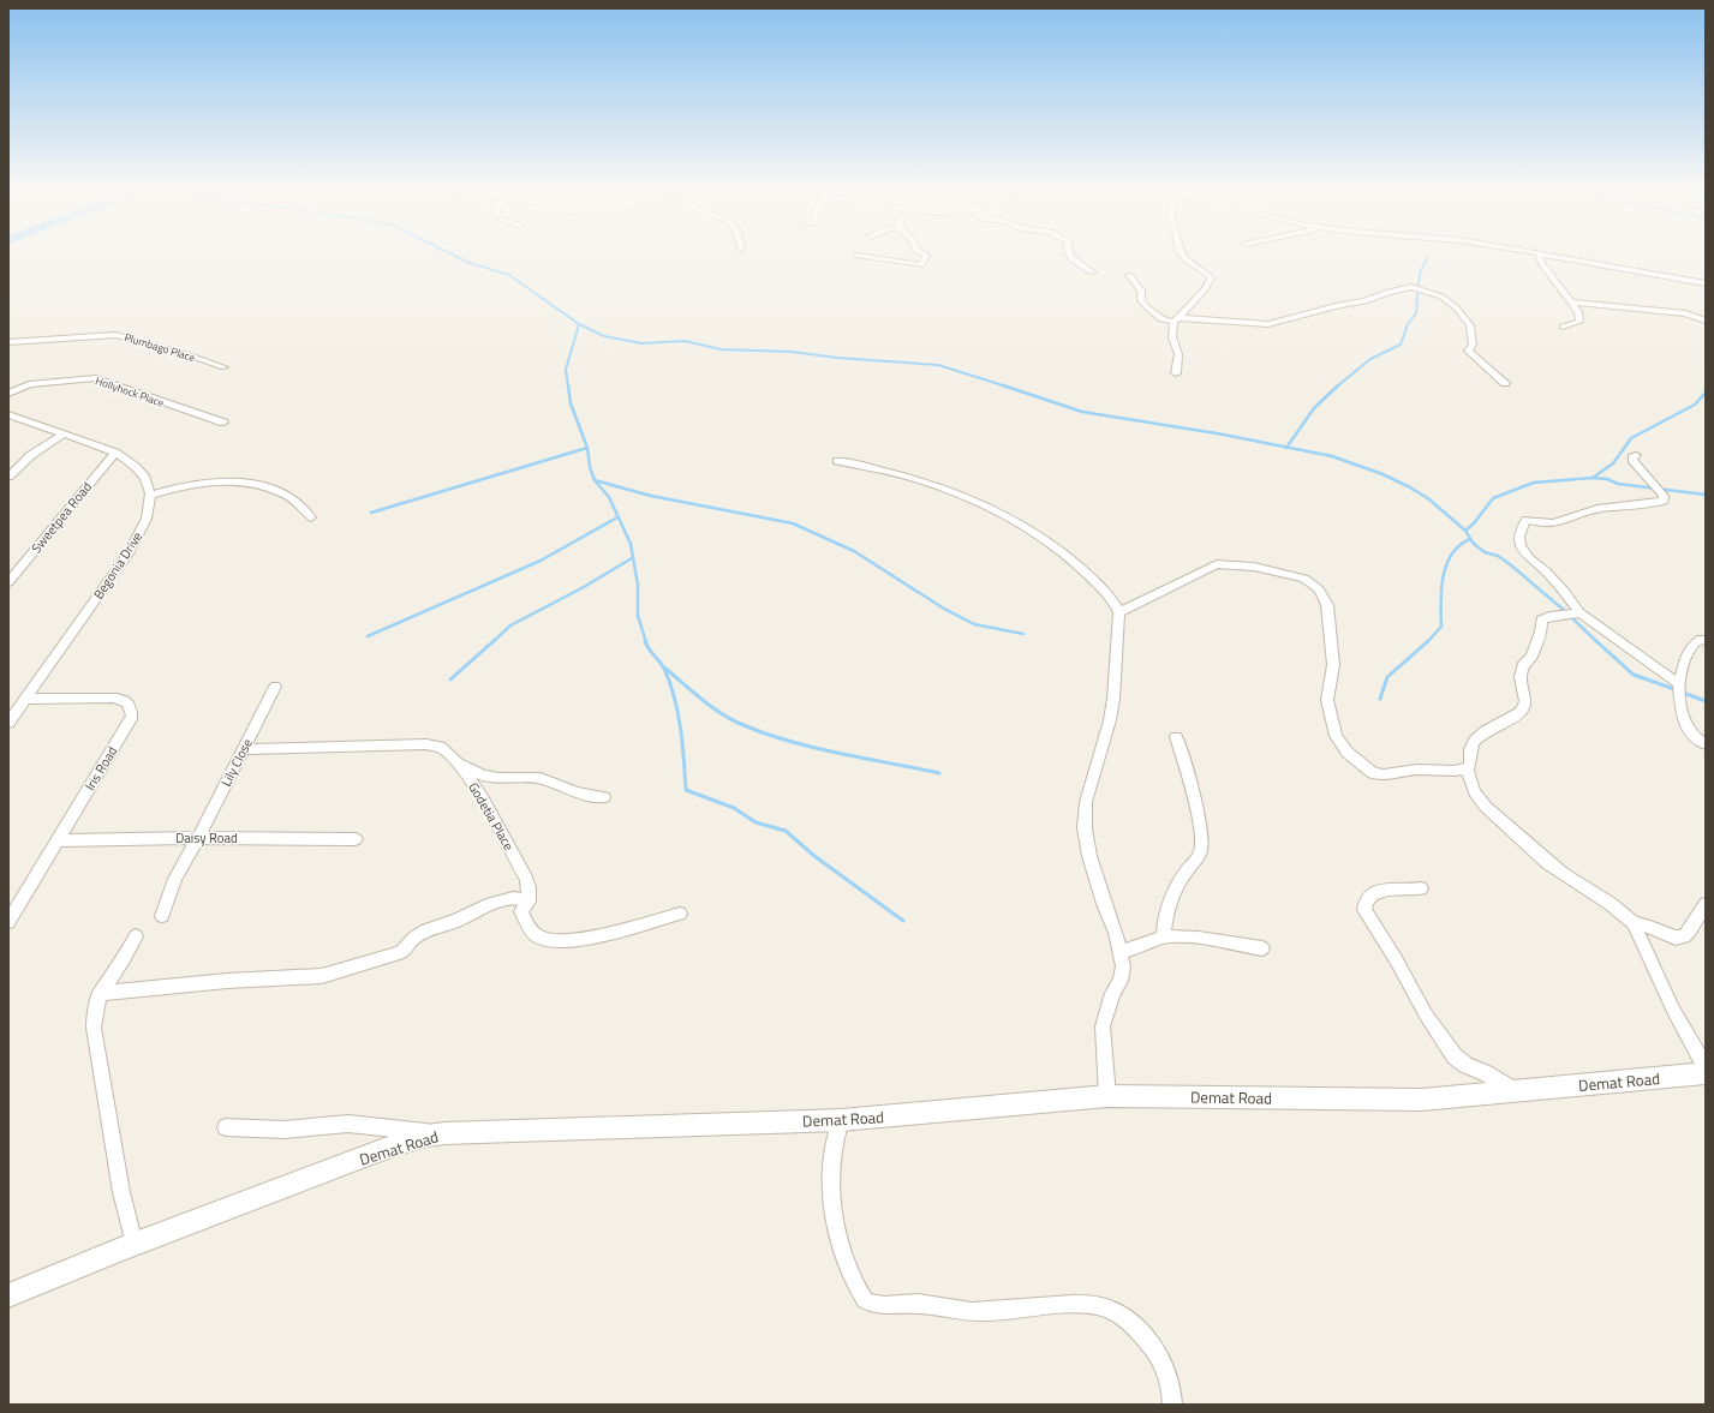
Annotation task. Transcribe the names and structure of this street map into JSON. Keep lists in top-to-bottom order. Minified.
{"streets":{"street":["Plumbago Place","Hollyhock Place","Sweetpea Road","Begonia Drive","Lily Close","Iris Road","Godetia Place","Daisy Road","Demat Road"]},"crossings":[["Sweetpea Road","Begonia Drive"],["Begonia Drive","Iris Road"],["Lily Close","Godetia Place"],["Lily Close","Daisy Road"],["Iris Road","Daisy Road"]]}
